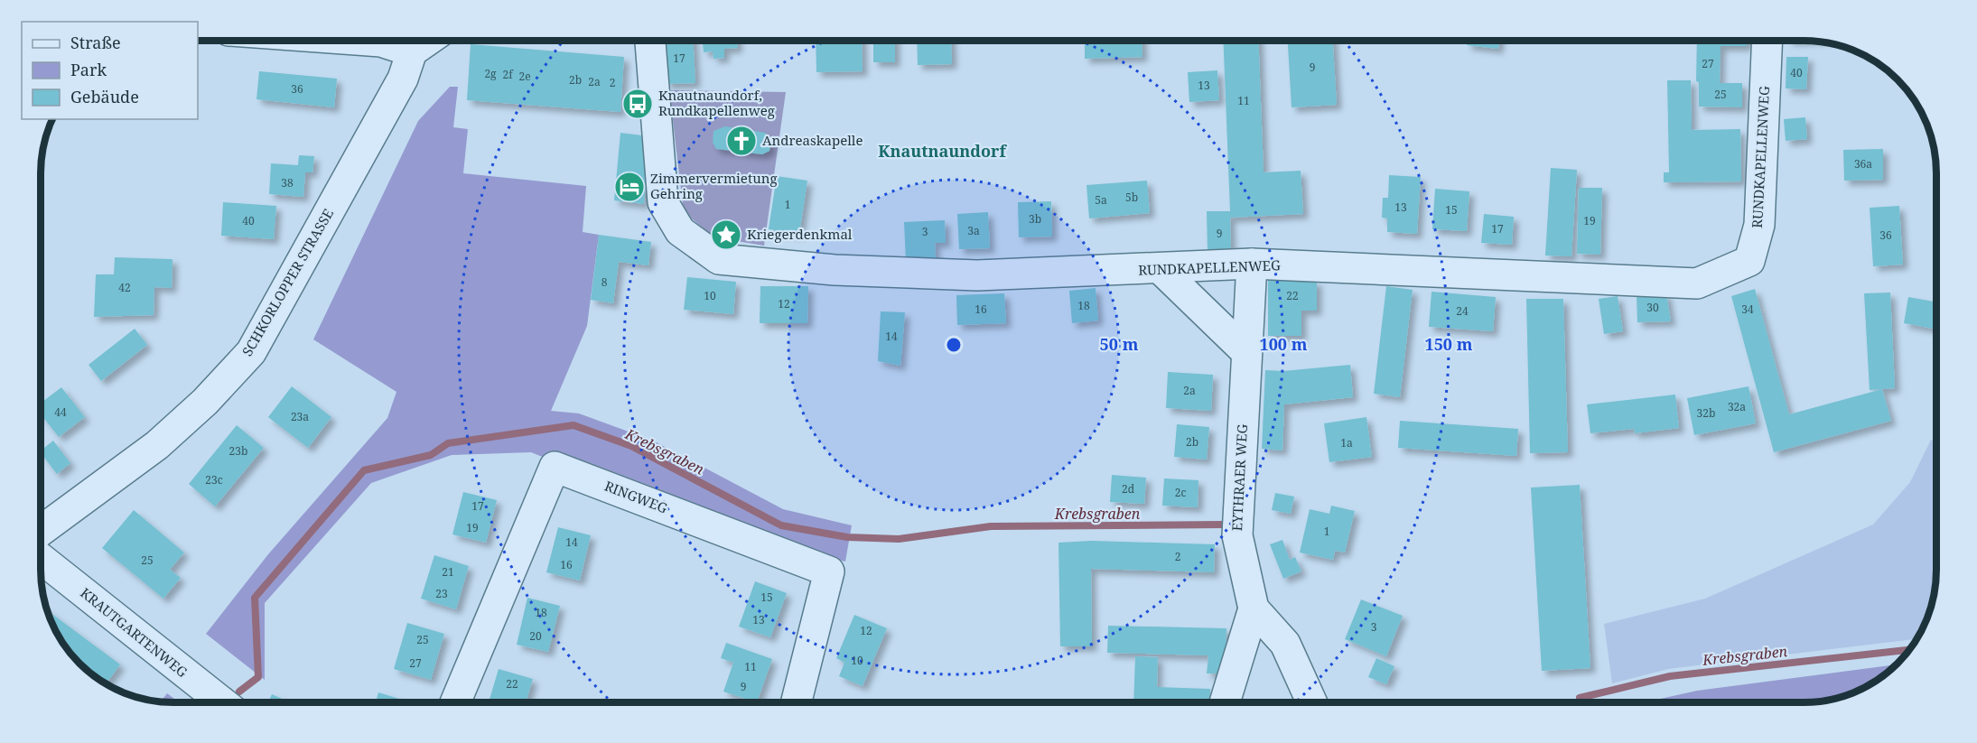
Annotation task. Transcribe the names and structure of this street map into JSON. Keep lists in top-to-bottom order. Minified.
{"streets":{"street":["RUNDKAPELLENWEG","SCHKORLOPPER STRASSE","EYTHRAER WEG","RINGWEG","KRAUTGARTENWEG"]},"crossings":[["RUNDKAPELLENWEG","EYTHRAER WEG"]],"districts":["Knautnaundorf"],"water":["Krebsgraben"],"places":{"bus stop":["Knautnaundorf, Rundkapellenweg"],"church":["Andreaskapelle"],"hotel":["Zimmervermietung Gehring"],"place":["Kriegerdenkmal"]},"house_numbers":["17","27","9","40","2g","2f","2e","2b","2a","2","13","36","25","11","36a","38","5b","5a","1","13","15","3b","40","19","17","3a","3","9","36","8","42","10","22","12","18","30","16","34","24","14","2a","32a","44","32b","23a","2b","1a","23b","23c","2d","2c","17","19","1","14","2","25","16","21","23","15","18","13","3","12","20","25","10","27","11","22","9"],"legend":["Straße","Park","Gebäude"],"rings":["50 m","100 m","150 m"]}
